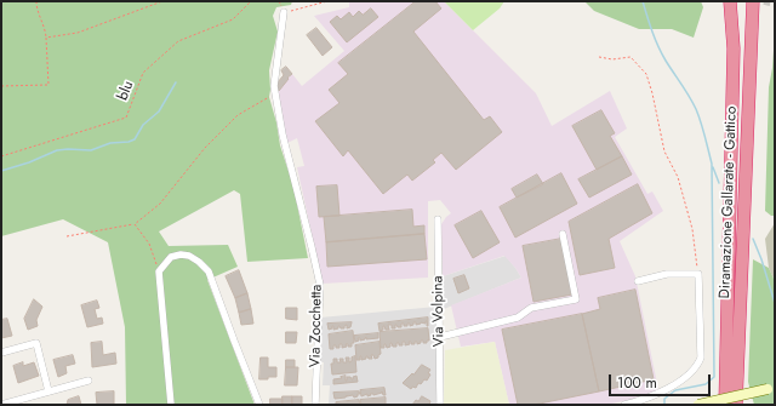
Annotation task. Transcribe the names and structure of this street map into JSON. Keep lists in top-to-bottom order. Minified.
{"streets":{"highway":["Diramazione Gallarate - Gattico"],"street":["Via Volpina","Via Zocchetta"],"path":["blu"]},"scale_bar":"100 m"}
